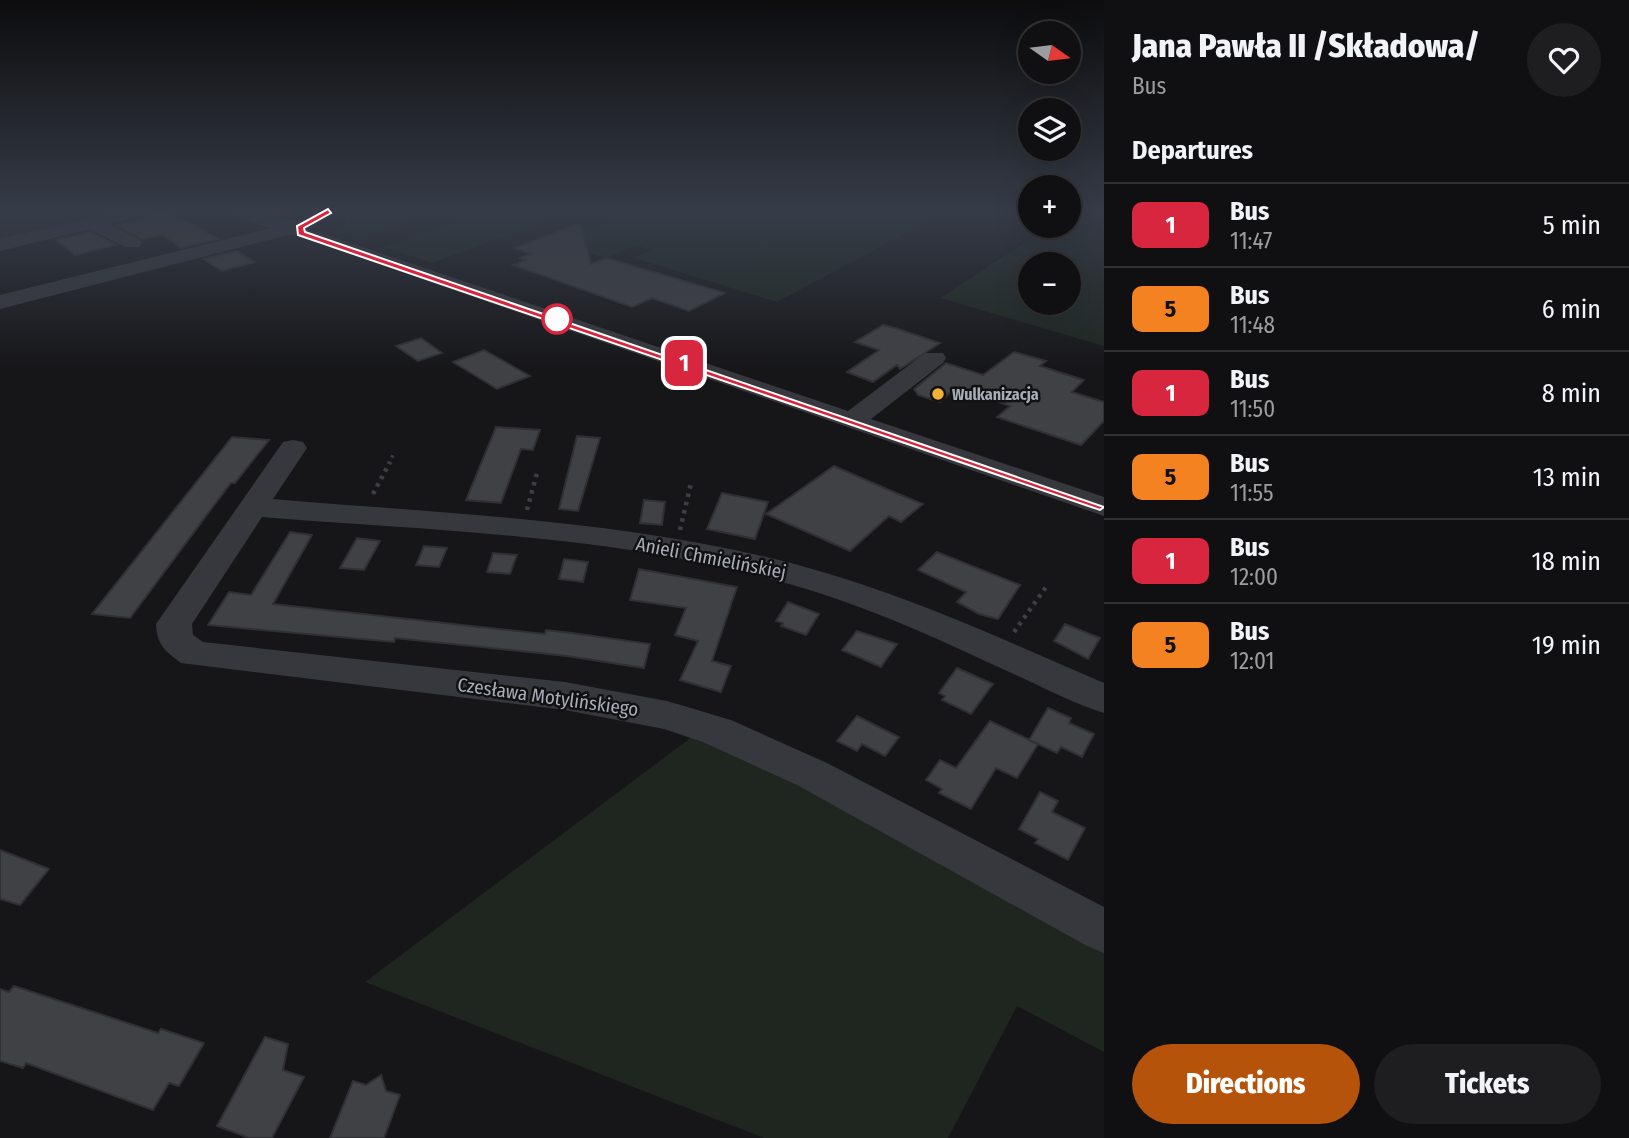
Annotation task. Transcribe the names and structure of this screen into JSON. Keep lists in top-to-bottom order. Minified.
{"streets":{"street":["Anieli Chmielińskiej","Czesława Motylińskiego"]},"crossings":[["Anieli Chmielińskiej","Czesława Motylińskiego"]],"places":["Wulkanizacja"],"lines":["bus line 1"],"north":"right","page":{"on_map":"1","heading":[["Jana Pawła II /Składowa/","Bus"],"Departures"],"map_buttons":["+","−"],"list":[{"mark":"1","name":"Bus","note":"11:47","value":"5 min"},{"mark":"5","name":"Bus","note":"11:48","value":"6 min"},{"mark":"1","name":"Bus","note":"11:50","value":"8 min"},{"mark":"5","name":"Bus","note":"11:55","value":"13 min"},{"mark":"1","name":"Bus","note":"12:00","value":"18 min"},{"mark":"5","name":"Bus","note":"12:01","value":"19 min"}],"buttons":["Directions","Tickets"]}}
